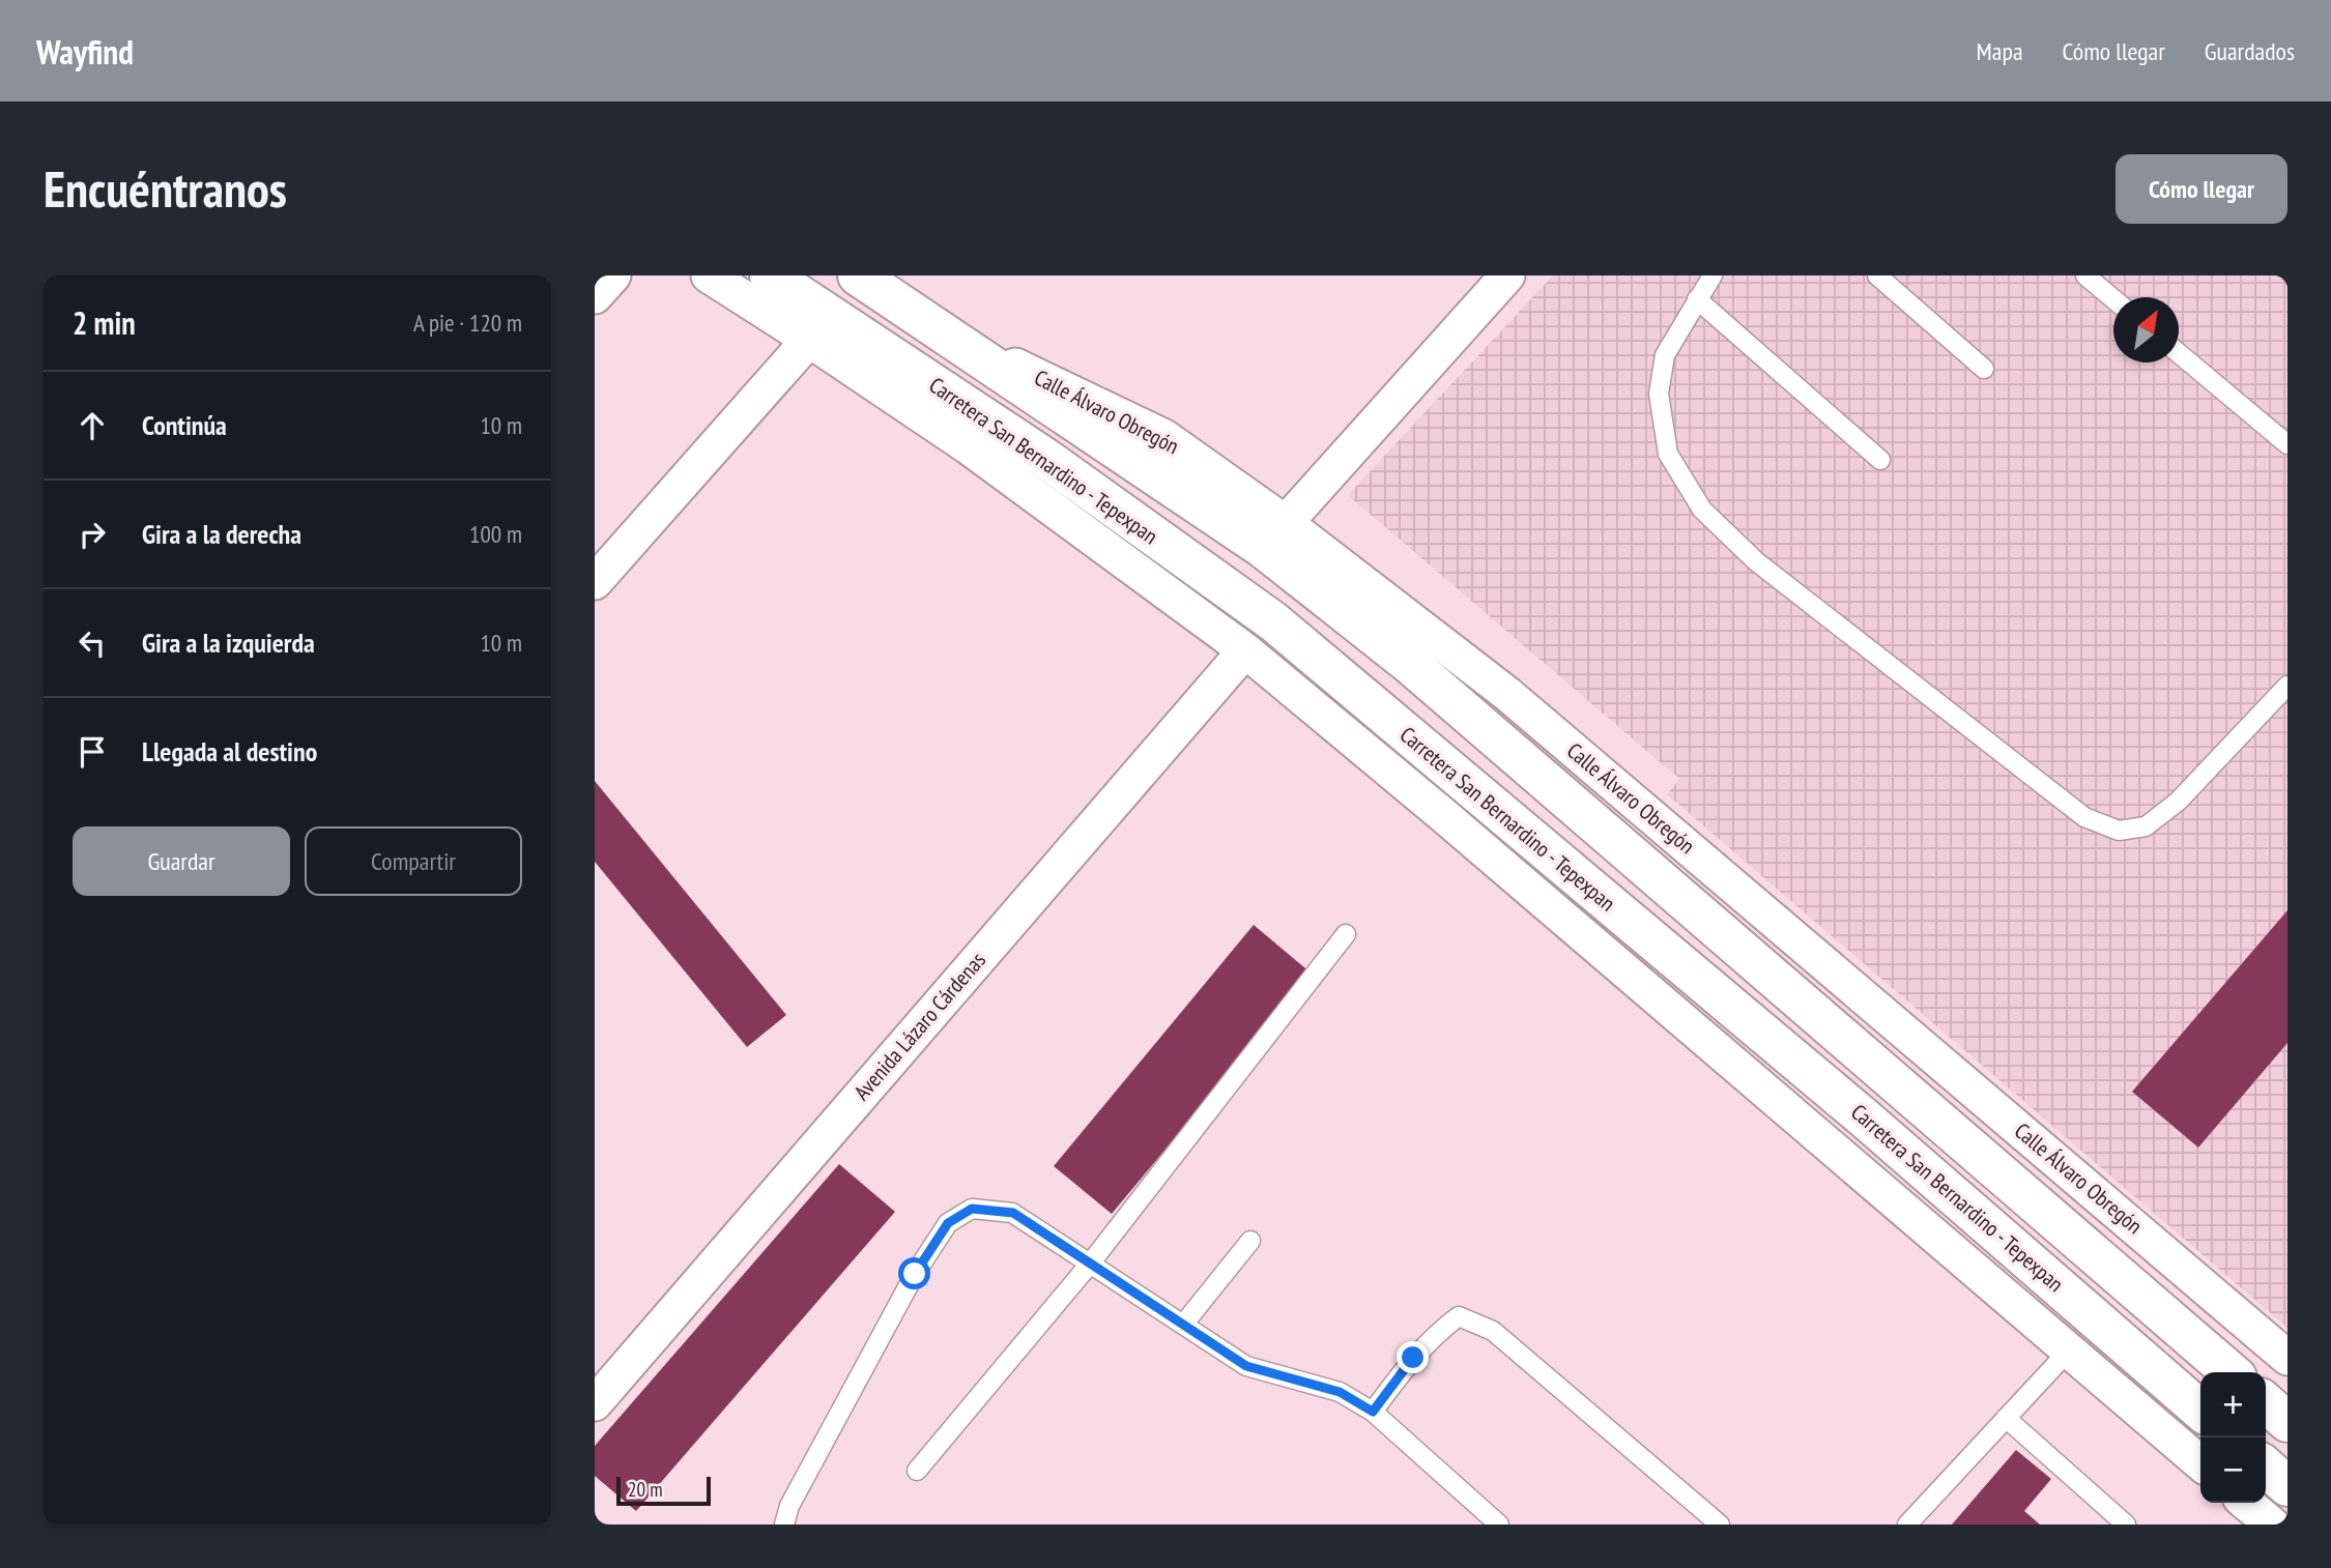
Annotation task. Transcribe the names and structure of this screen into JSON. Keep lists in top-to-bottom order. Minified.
{"streets":{"highway":["Carretera San Bernardino - Tepexpan"],"street":["Calle Álvaro Obregón","Avenida Lázaro Cárdenas"]},"scale_bar":"20 m","north":"top right","page":{"header":"Wayfind","nav":["Mapa","Cómo llegar","Guardados"],"buttons":["Cómo llegar",["Guardar","Compartir"]],"title":"Encuéntranos","heading":["2 min","A pie · 120 m"],"list":[["Continúa","10 m"],["Gira a la derecha","100 m"],["Gira a la izquierda","10 m"],"Llegada al destino"],"map_buttons":["+","−"],"scale":"20 m"}}
